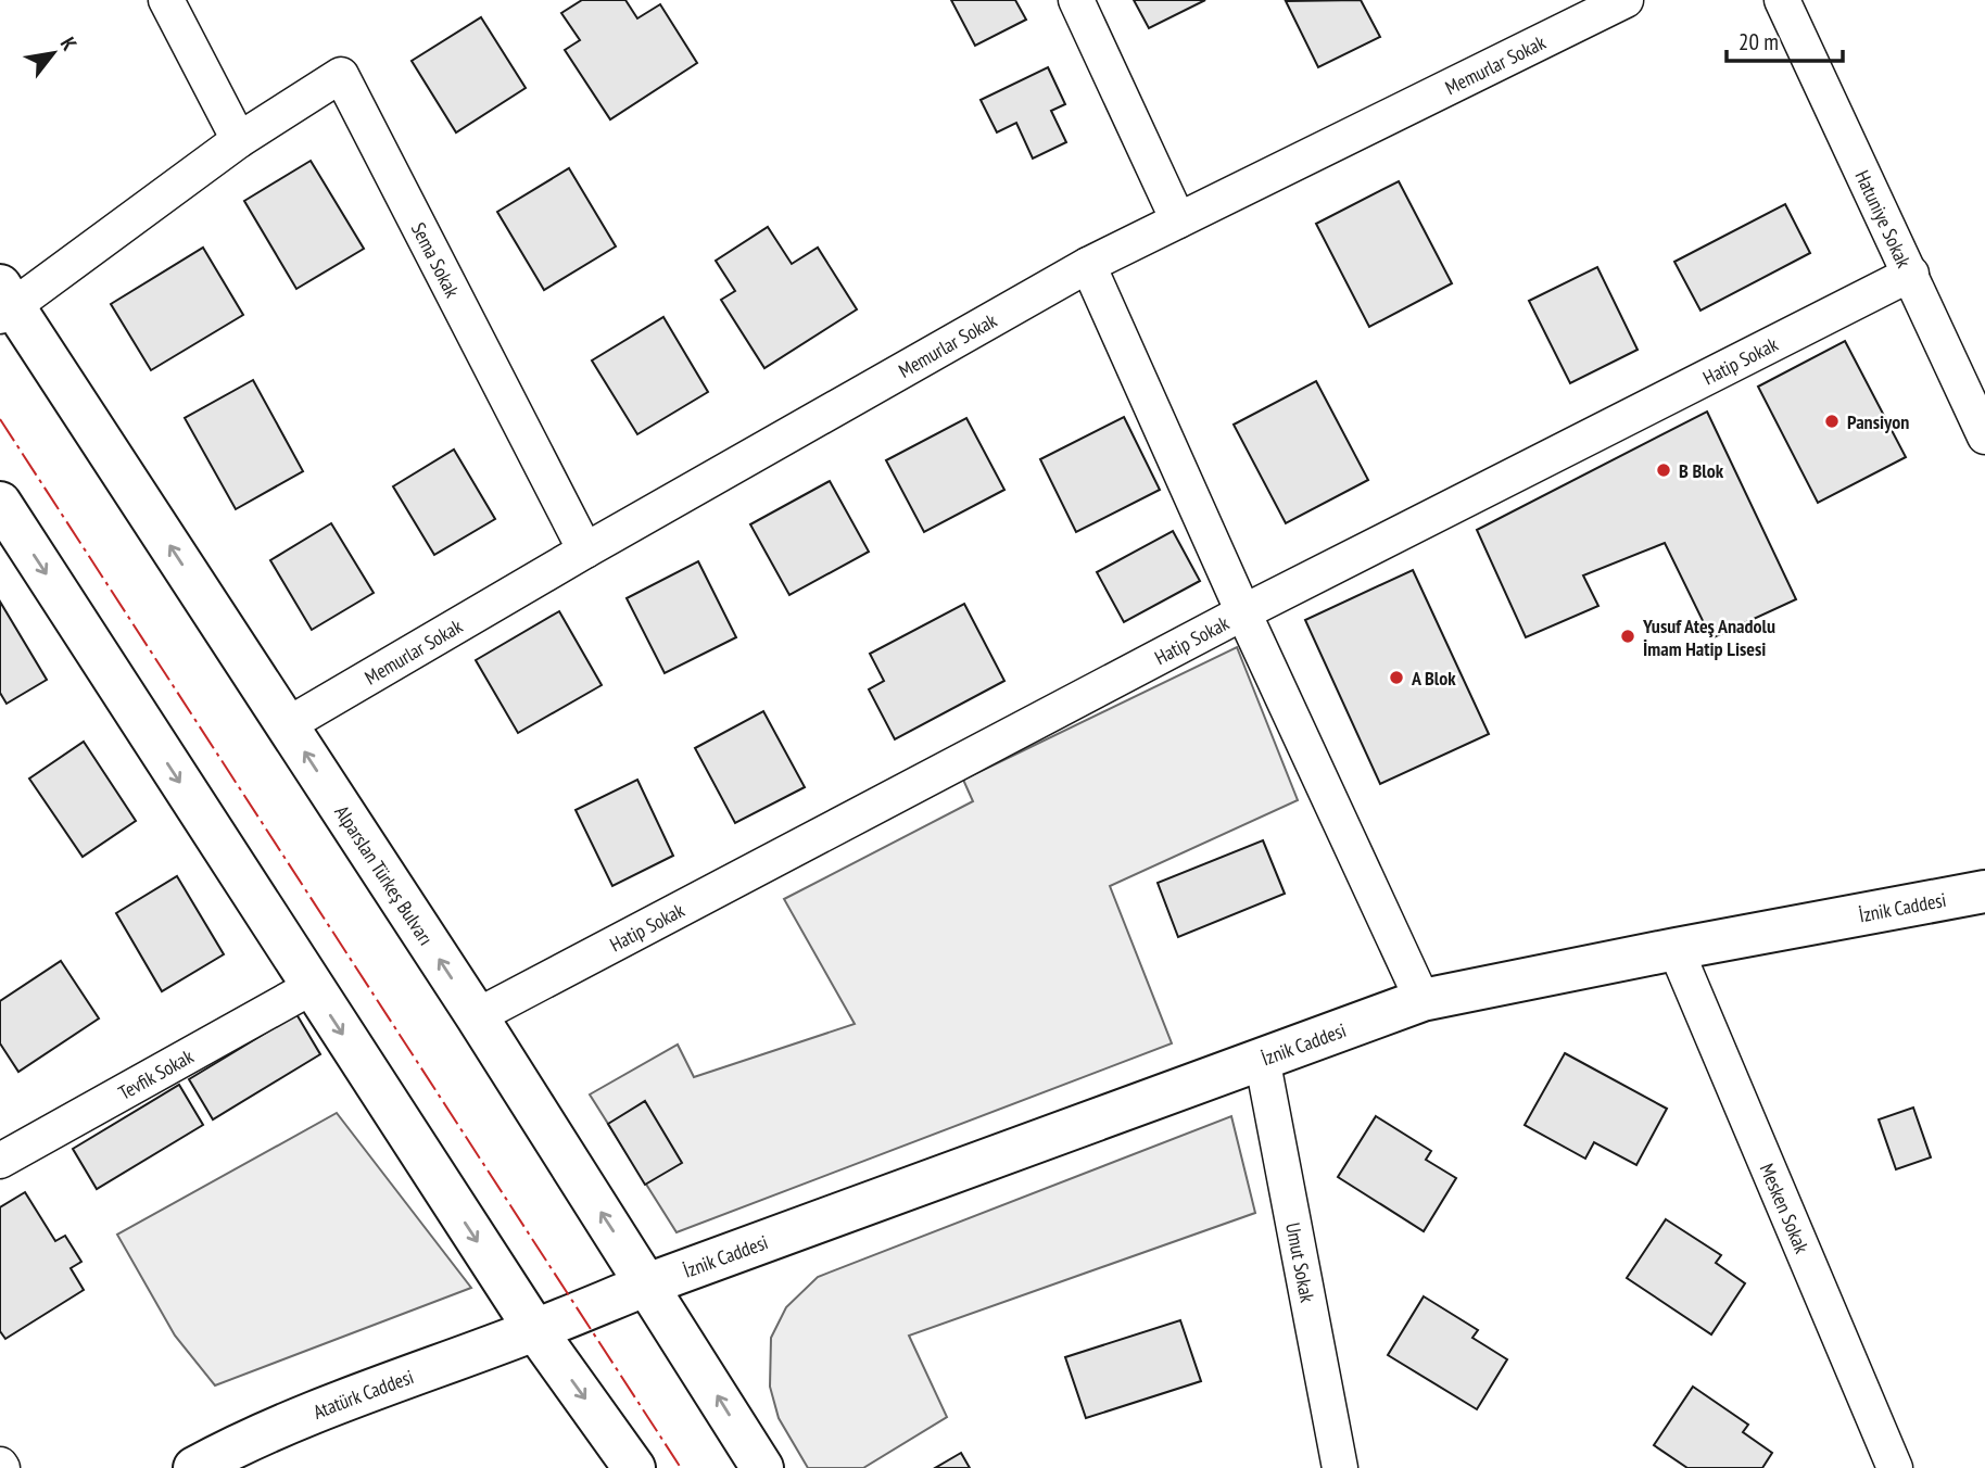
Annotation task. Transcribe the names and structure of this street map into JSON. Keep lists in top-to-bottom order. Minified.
{"streets":{"main road":["Alparslan Türkeş Bulvarı","İznik Caddesi","Atatürk Caddesi"],"street":["Memurlar Sokak","Hatuniye Sokak","Sema Sokak","Hatip Sokak","Tevfik Sokak","Mesken Sokak","Umut Sokak"]},"crossings":[["Memurlar Sokak","Sema Sokak"],["Memurlar Sokak","Alparslan Türkeş Bulvarı"],["Hatuniye Sokak","Hatip Sokak"],["Sema Sokak","Alparslan Türkeş Bulvarı"],["Hatip Sokak","Alparslan Türkeş Bulvarı"],["Alparslan Türkeş Bulvarı","İznik Caddesi"],["İznik Caddesi","Mesken Sokak"],["İznik Caddesi","Umut Sokak"],["İznik Caddesi","Atatürk Caddesi"]],"places":["Pansiyon","B Blok","Yusuf Ateş Anadolu İmam Hatip Lisesi","A Blok"],"scale_bar":"20 m","north":"top right"}
